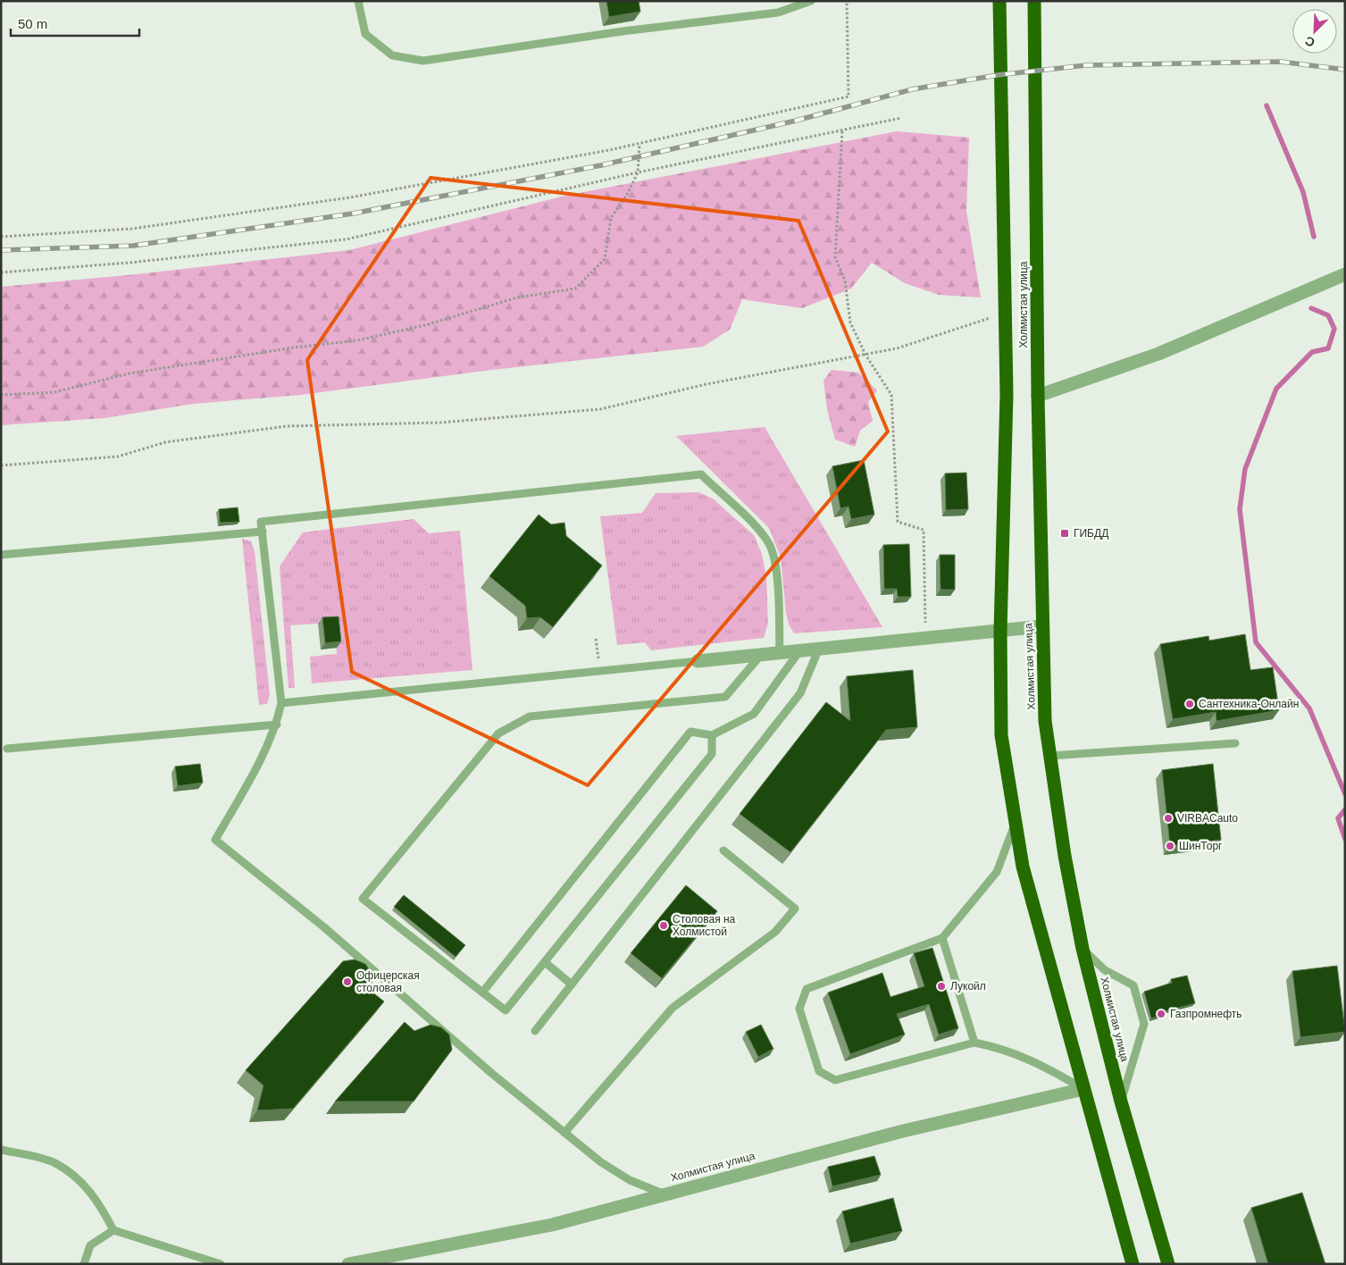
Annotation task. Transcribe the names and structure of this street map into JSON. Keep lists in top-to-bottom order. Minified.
{"streets":{"highway":["Холмистая улица"]},"places":{"transit":["ГИБДД"],"other":["Сантехника-Онлайн","VIRBACauto","ШинТорг","Столовая на Холмистой","Офицерская столовая","Лукойл","Газпромнефть"]},"scale_bar":"50 m","north":"bottom left"}
